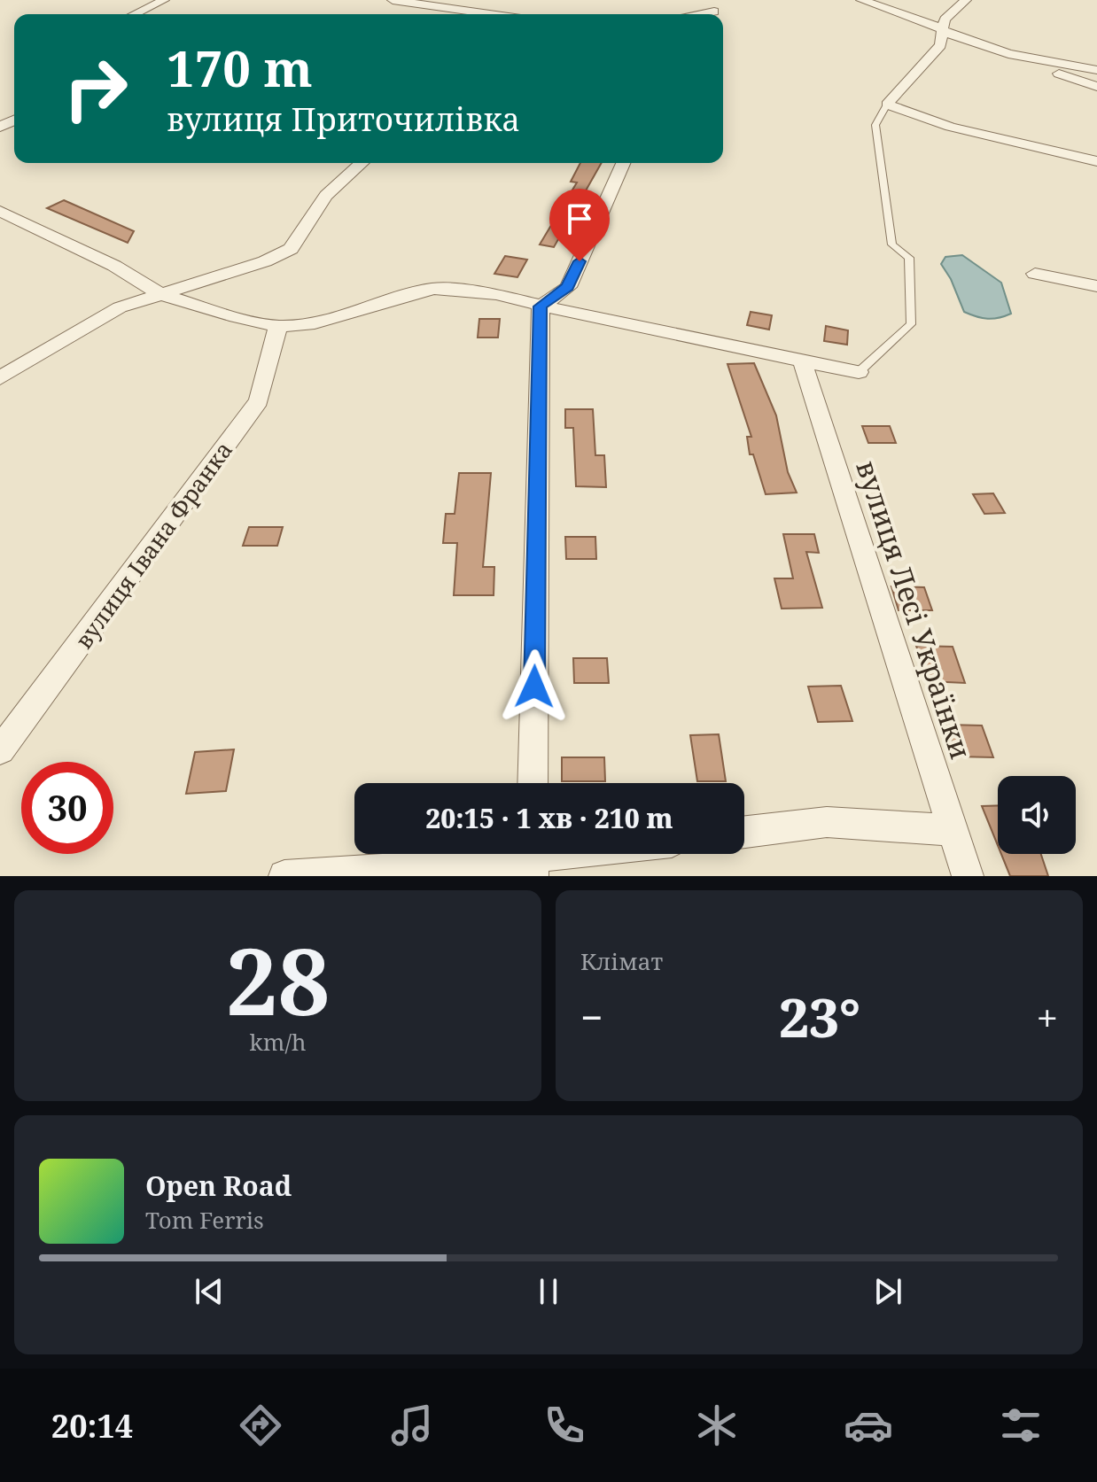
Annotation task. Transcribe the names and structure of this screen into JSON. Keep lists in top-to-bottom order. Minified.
{"streets":{"street":["вулиця Івана Франка","вулиця Лесі Українки"]},"page":{"turn":["170 m","вулиця Приточилівка"],"limit":"30","trip":"20:15 · 1 хв · 210 m","tile":[["28","km/h"],"Клімат"],"heat":["−","23°","+"],"song":["Open Road","Tom Ferris"],"tabs":"20:14"}}
